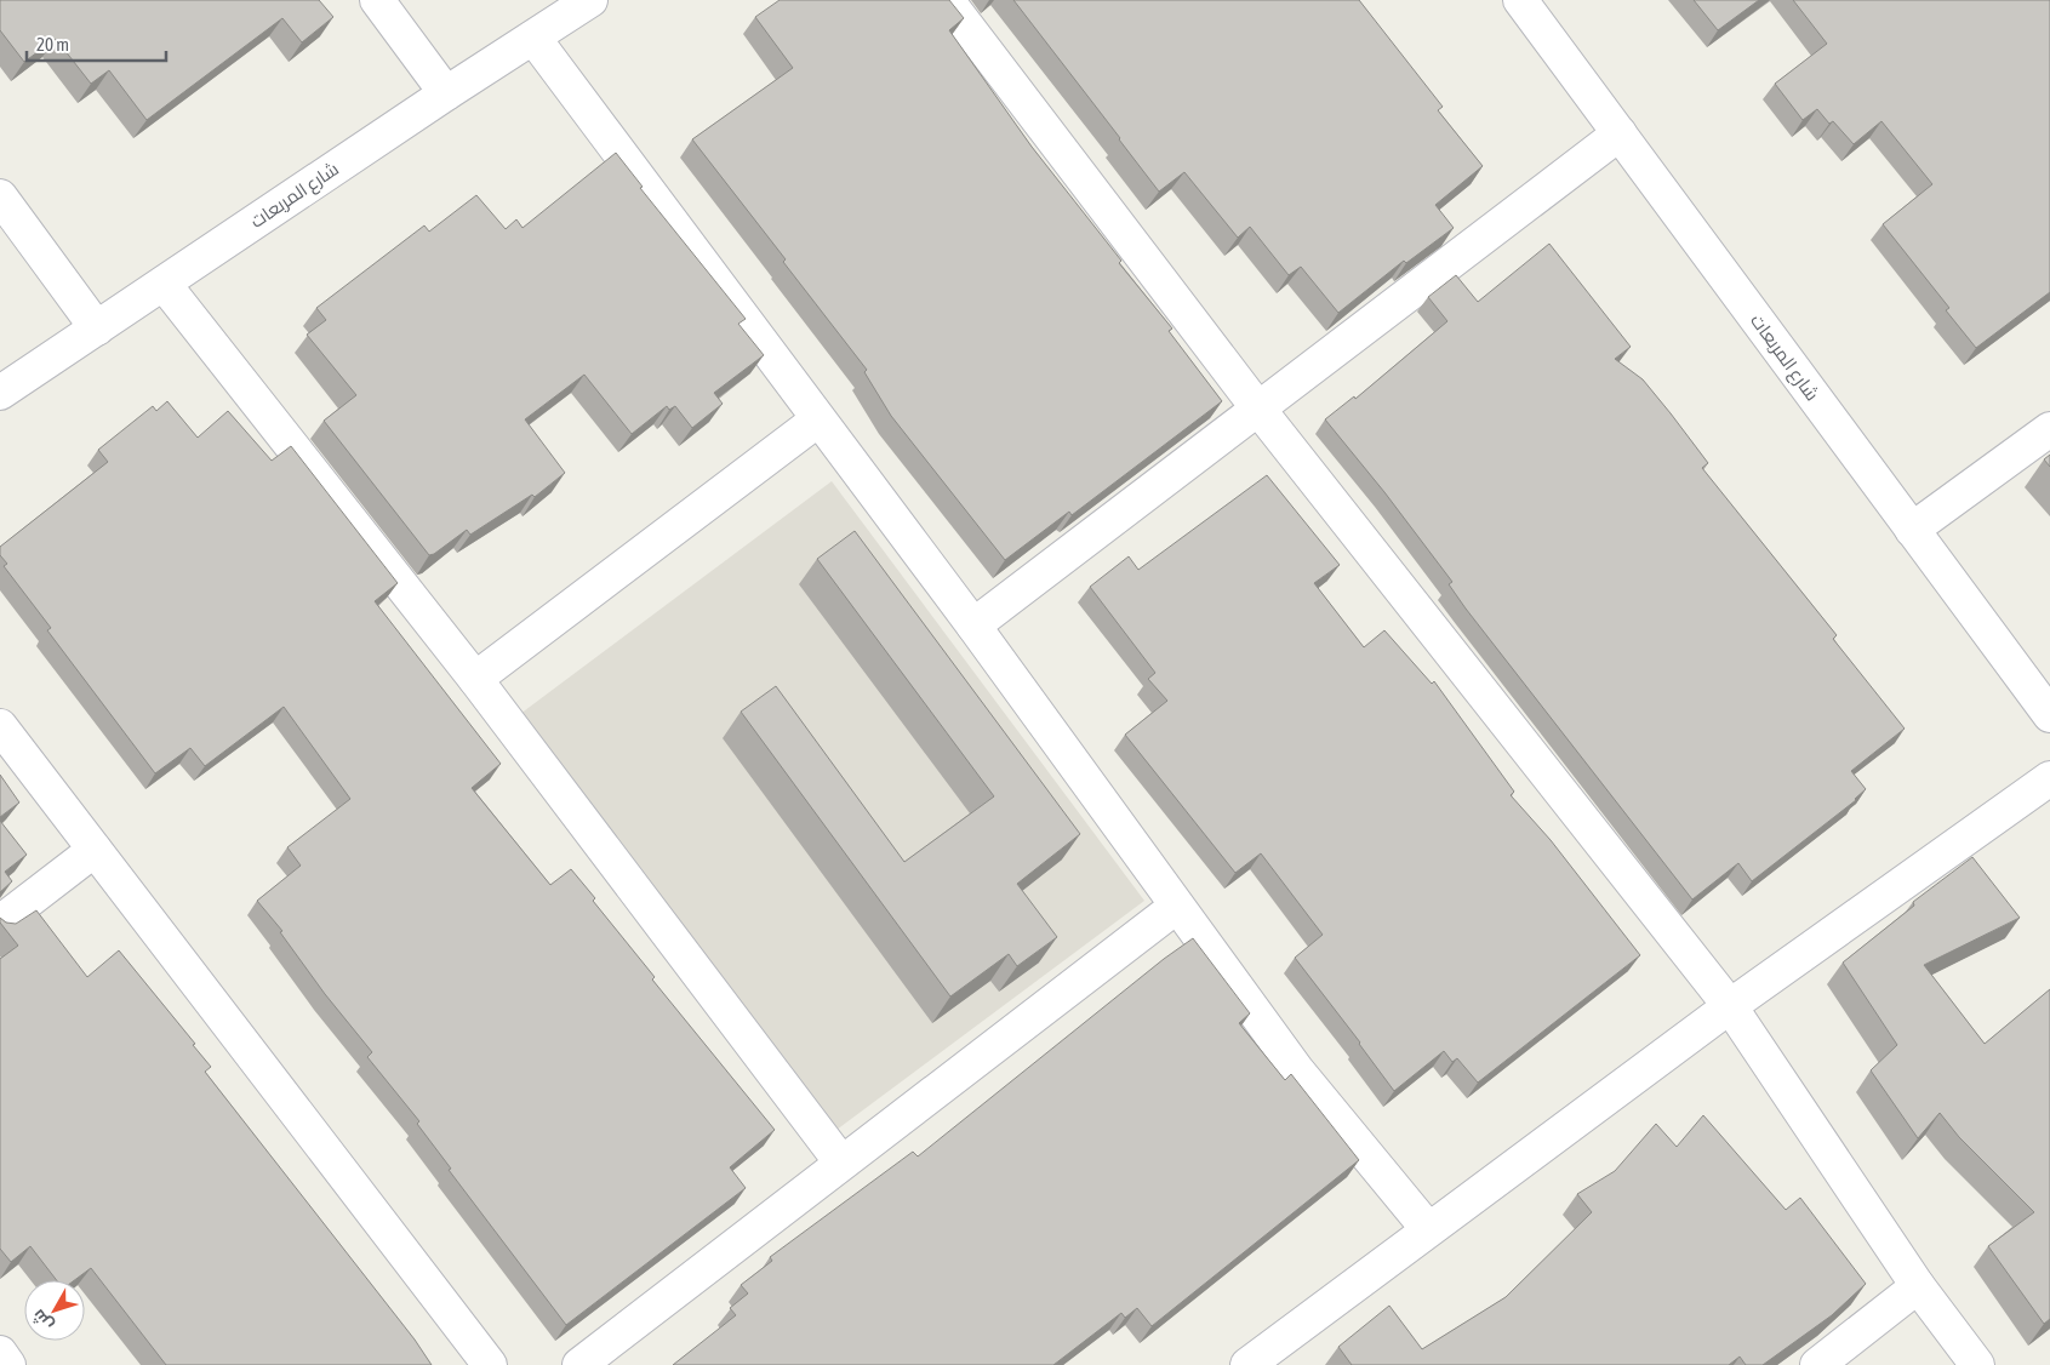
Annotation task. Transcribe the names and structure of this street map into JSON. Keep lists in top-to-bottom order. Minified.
{"streets":{"street":["شارع المربعات"]},"scale_bar":"20 m","north":"bottom left"}
